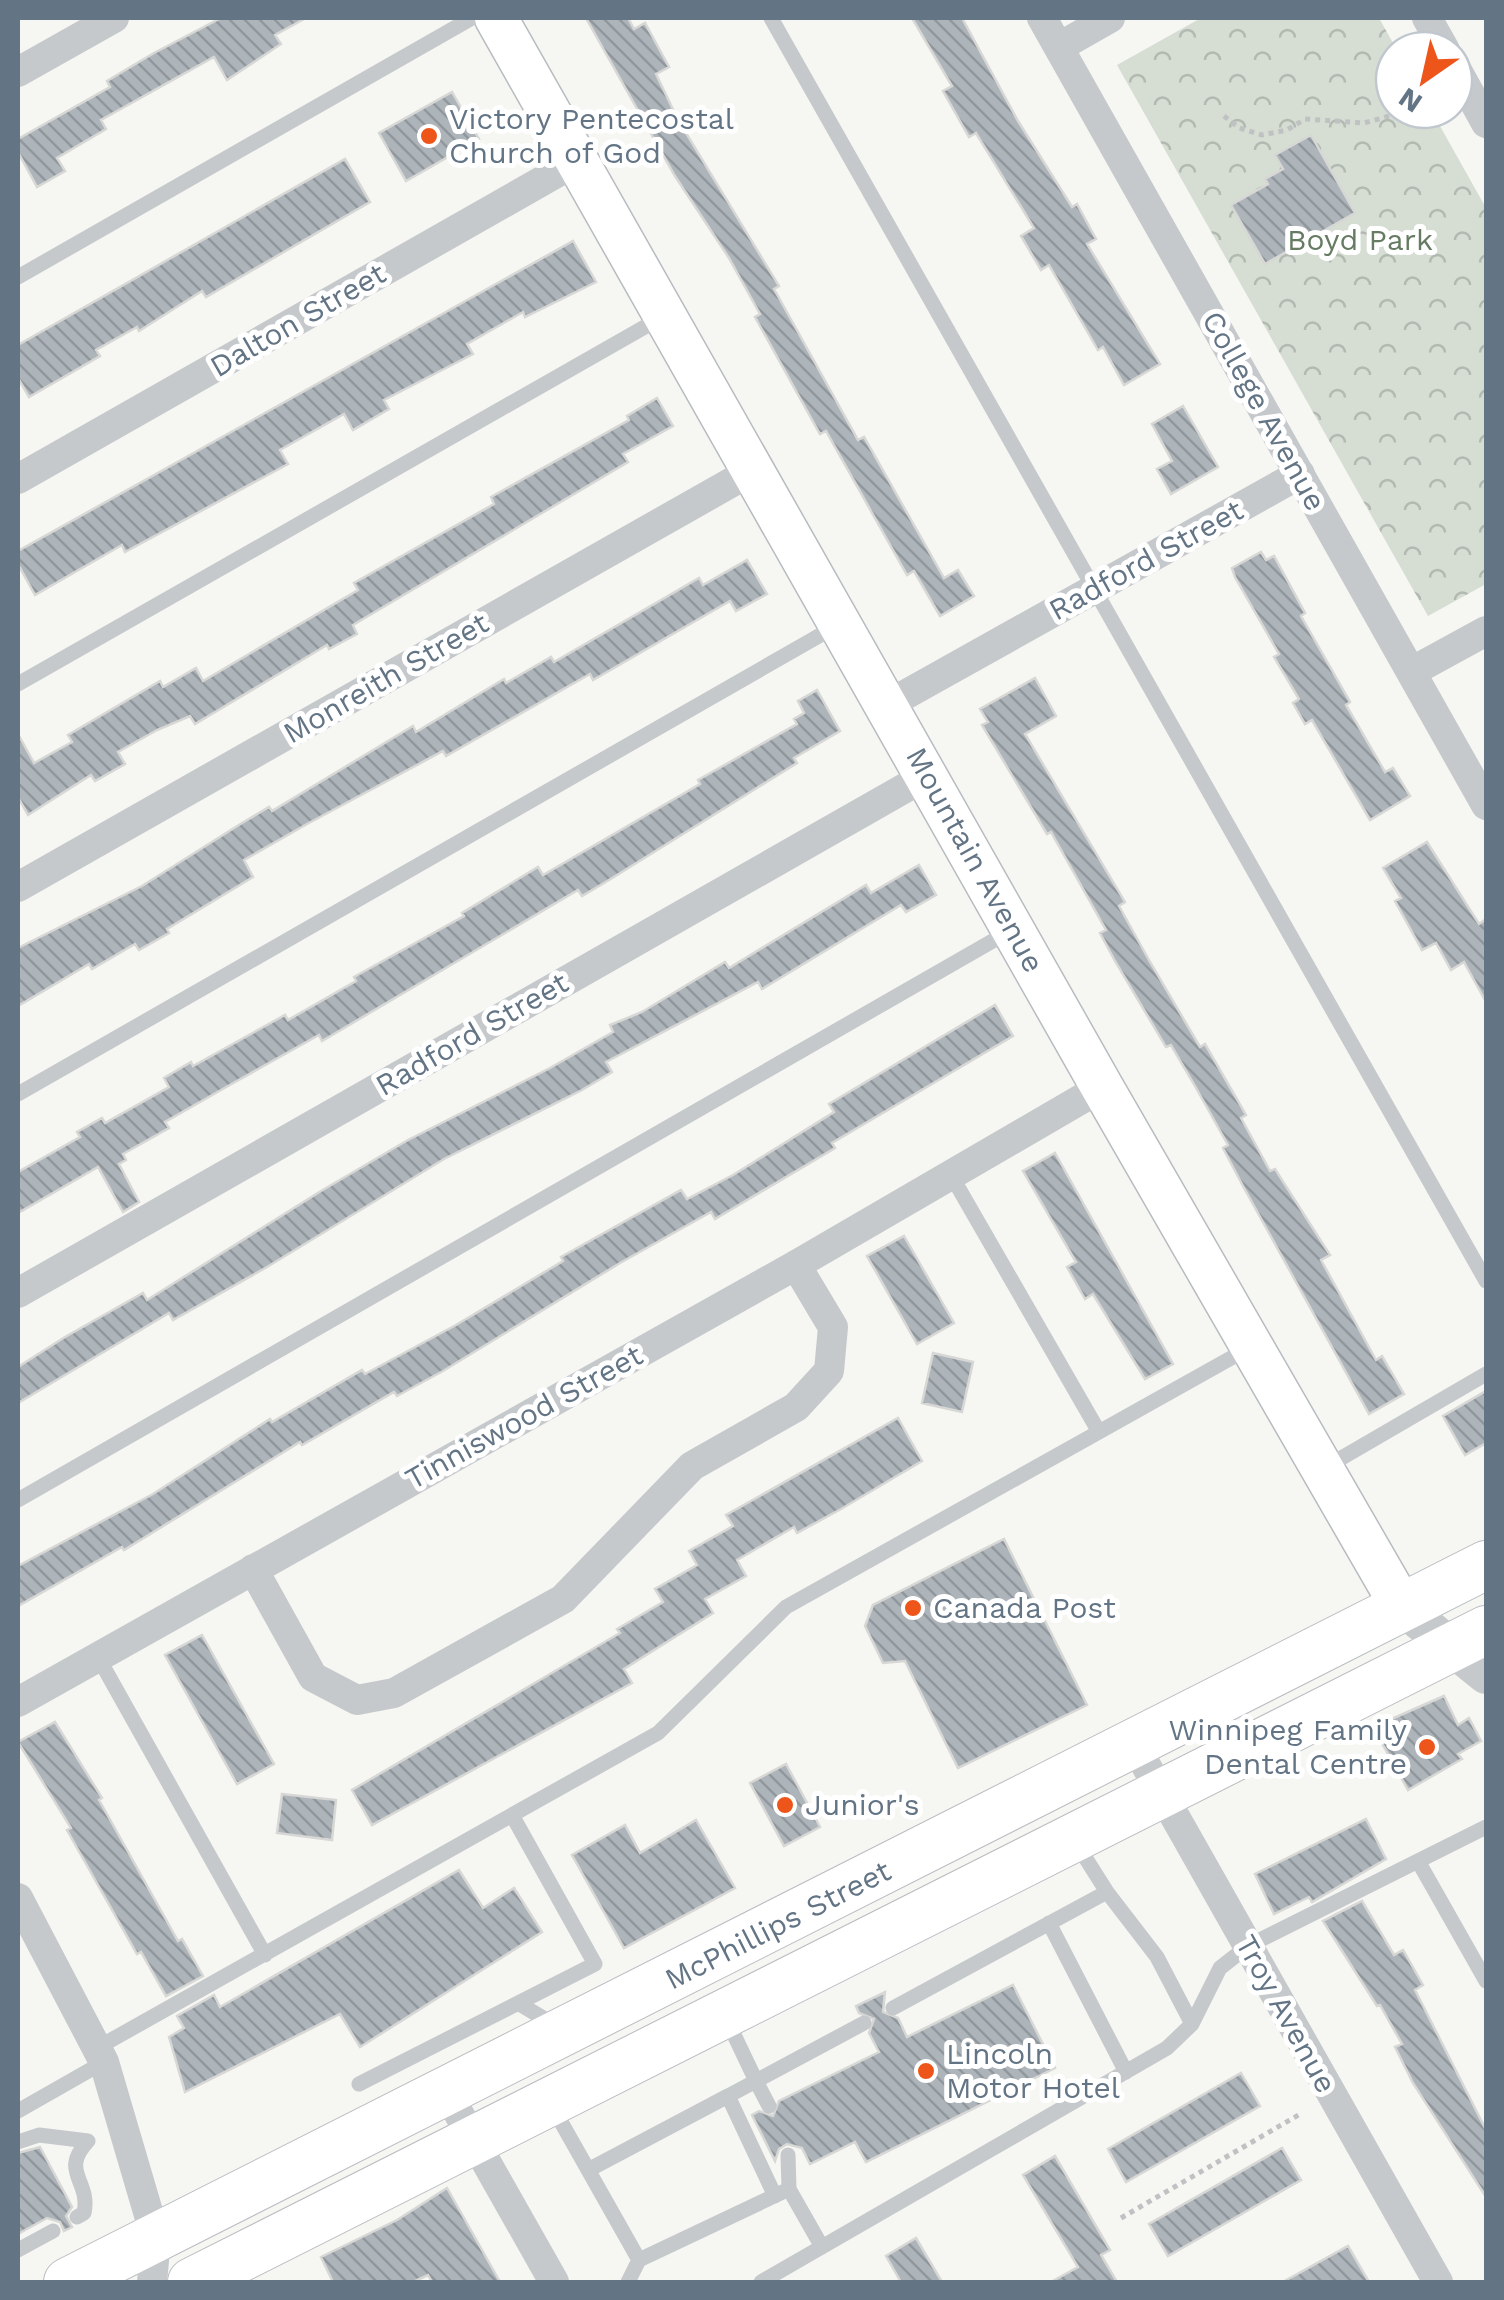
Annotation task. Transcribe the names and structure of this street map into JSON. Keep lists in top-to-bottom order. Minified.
{"streets":{"main road":["Mountain Avenue","McPhillips Street"],"street":["Dalton Street","College Avenue","Radford Street","Monreith Street","Tinniswood Street","Troy Avenue"]},"crossings":[["Dalton Street","Mountain Avenue"],["College Avenue","Radford Street"],["Radford Street","Mountain Avenue"],["Monreith Street","Mountain Avenue"],["Mountain Avenue","Tinniswood Street"],["Mountain Avenue","McPhillips Street"],["McPhillips Street","Troy Avenue"]],"parks":["Boyd Park"],"places":["Victory Pentecostal Church of God","Canada Post","Winnipeg Family Dental Centre","Junior's","Lincoln Motor Hotel"],"north":"bottom left"}
